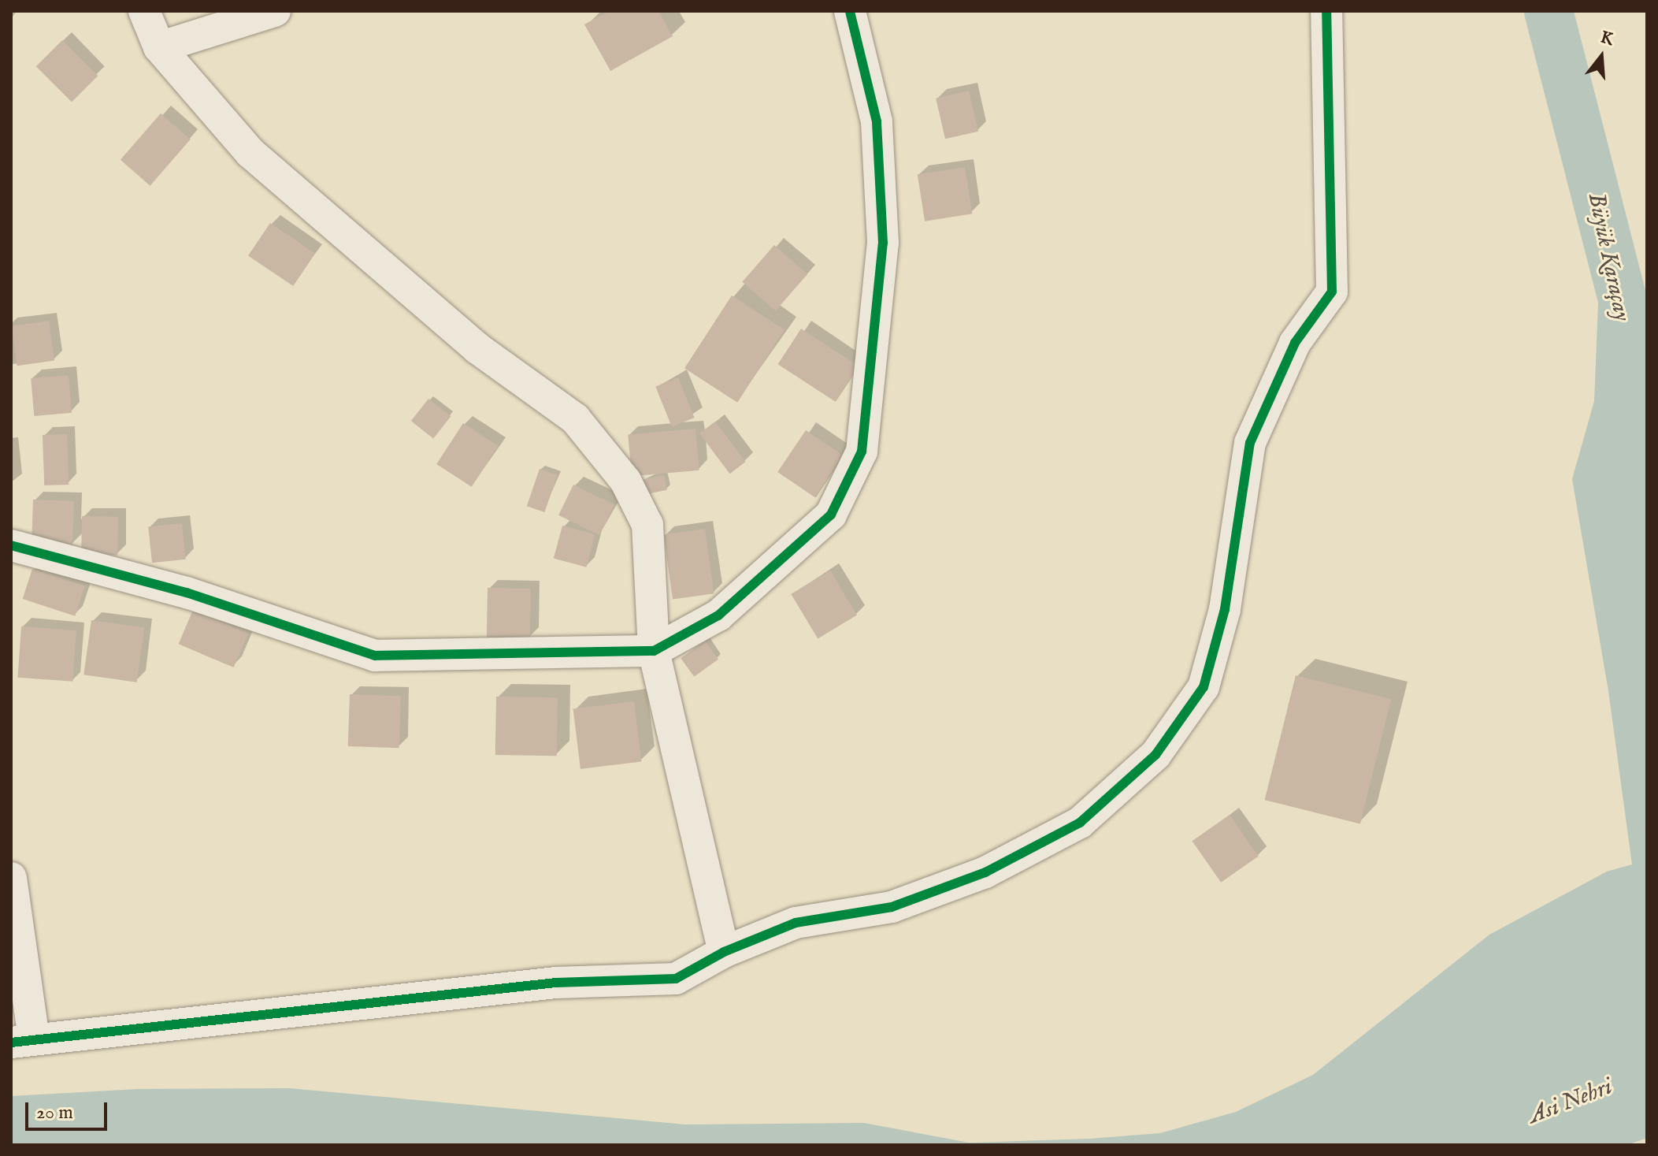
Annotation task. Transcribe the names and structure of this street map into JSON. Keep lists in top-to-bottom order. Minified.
{"water":["Büyük Karaçay","Asi Nehri"],"scale_bar":"20 m","north":"top"}
